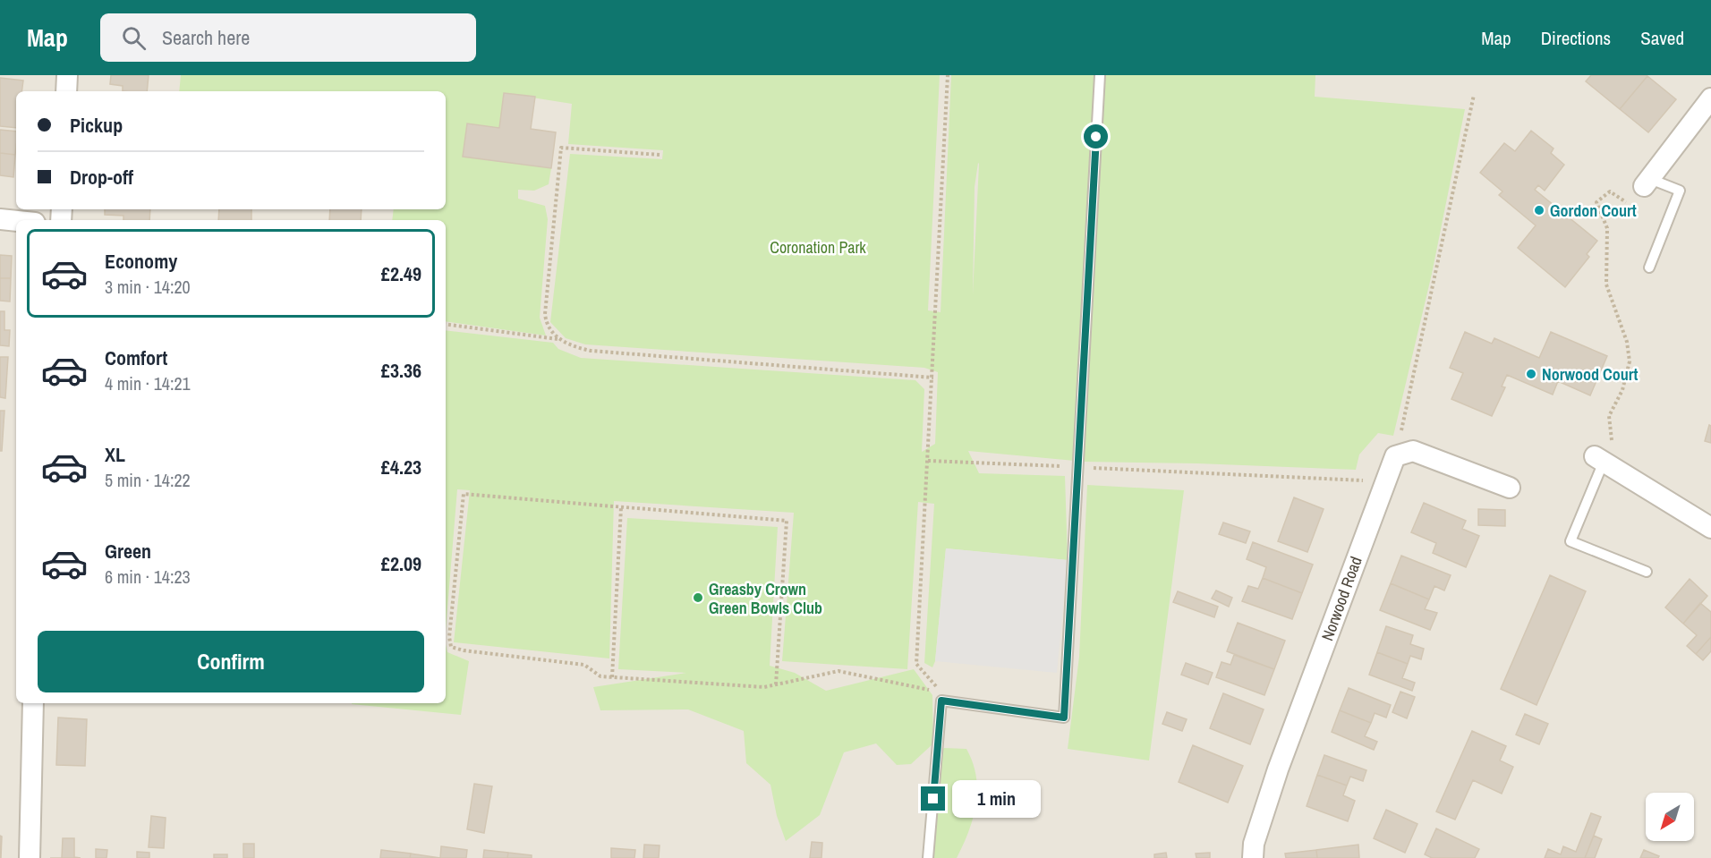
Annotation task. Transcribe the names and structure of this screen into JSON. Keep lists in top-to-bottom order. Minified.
{"streets":{"street":["Norwood Road"]},"parks":["Coronation Park"],"places":["Gordon Court","Norwood Court","Greasby Crown Green Bowls Club"],"north":"bottom left","page":{"header":"Map","search":"Search here","nav":["Map","Directions","Saved"],"banner":["Pickup","Drop-off"],"list":[{"name":"Economy","note":"3 min · 14:20","value":"£2.49"},{"name":"Comfort","note":"4 min · 14:21","value":"£3.36"},{"name":"XL","note":"5 min · 14:22","value":"£4.23"},{"name":"Green","note":"6 min · 14:23","value":"£2.09"}],"buttons":"Confirm","bubble":"1 min"}}
